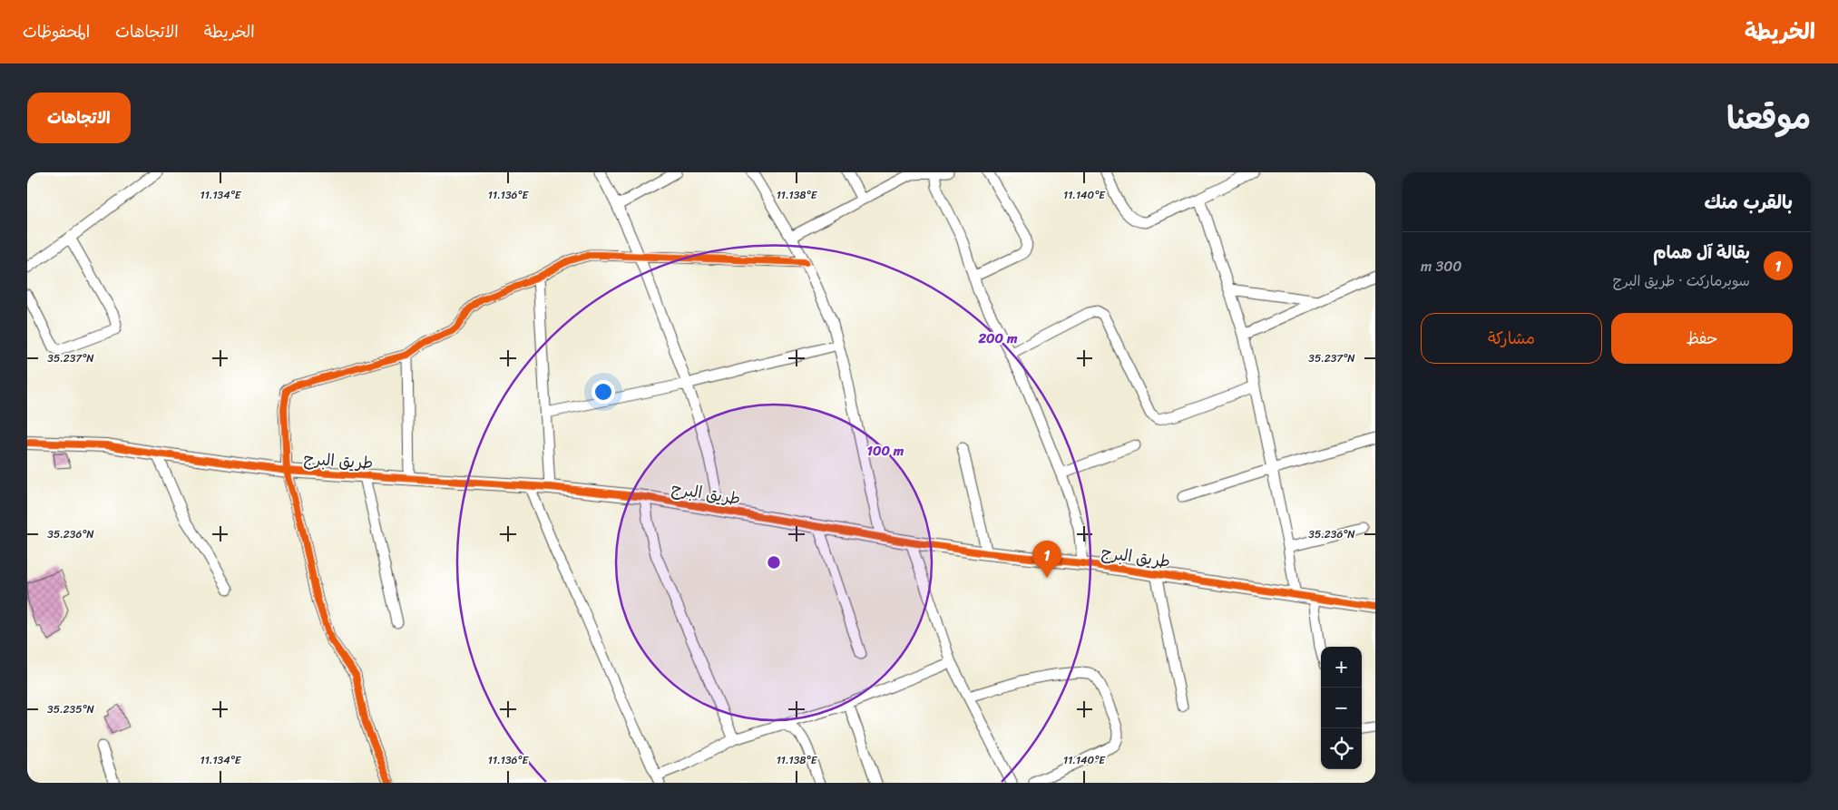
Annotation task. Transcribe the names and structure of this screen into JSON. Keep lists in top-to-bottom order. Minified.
{"streets":{"street":["طريق البرج"]},"page":{"header":"الخريطة","nav":["الخريطة","الاتجاهات","المحفوظات"],"title":"موقعنا","buttons":["الاتجاهات",["حفظ","مشاركة"]],"heading":"بالقرب منك","list":[{"mark":"1","name":"بقالة آل همام","note":"سوبرماركت · طريق البرج","value":"300 m"}],"pins":"1","map_buttons":["+","−"]},"coordinates":["11.134°E","11.136°E","11.138°E","11.140°E","35.237°N","35.236°N","35.235°N"],"rings":["200 m","100 m"]}
